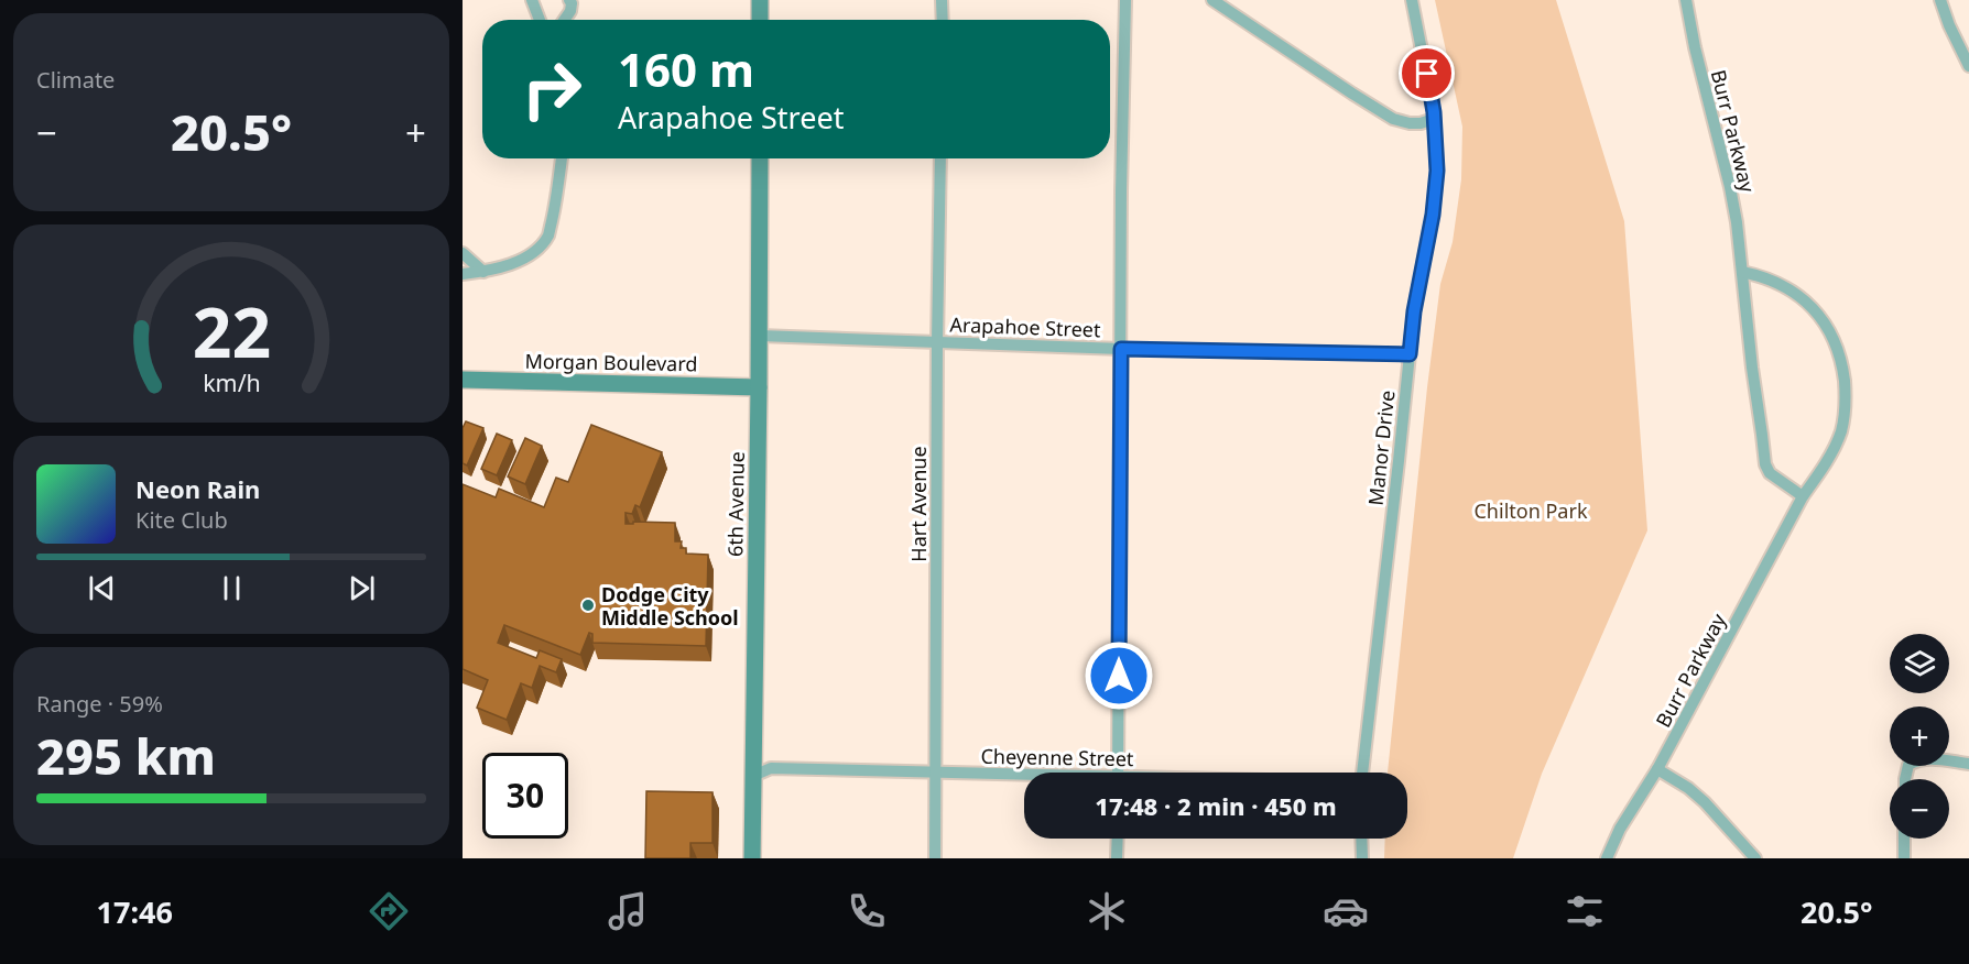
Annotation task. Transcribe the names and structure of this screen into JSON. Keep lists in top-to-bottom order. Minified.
{"streets":{"street":["Burr Parkway","Arapahoe Street","Morgan Boulevard","Manor Drive","6th Avenue","Hart Avenue","Cheyenne Street"]},"crossings":[["Arapahoe Street","Manor Drive"],["Arapahoe Street","6th Avenue"],["Arapahoe Street","Hart Avenue"],["Morgan Boulevard","6th Avenue"],["6th Avenue","Cheyenne Street"],["Hart Avenue","Cheyenne Street"]],"parks":["Chilton Park"],"places":["Dodge City Middle School"],"page":{"tile":["Climate",["Range · 59%","295 km"]],"turn":["160 m","Arapahoe Street"],"heat":["−","20.5°","+"],"song":["Neon Rain","Kite Club"],"map_buttons":["+","−"],"limit":"30","trip":"17:48 · 2 min · 450 m","tabs":["17:46","20.5°"],"gauge":["22","km/h"]}}
